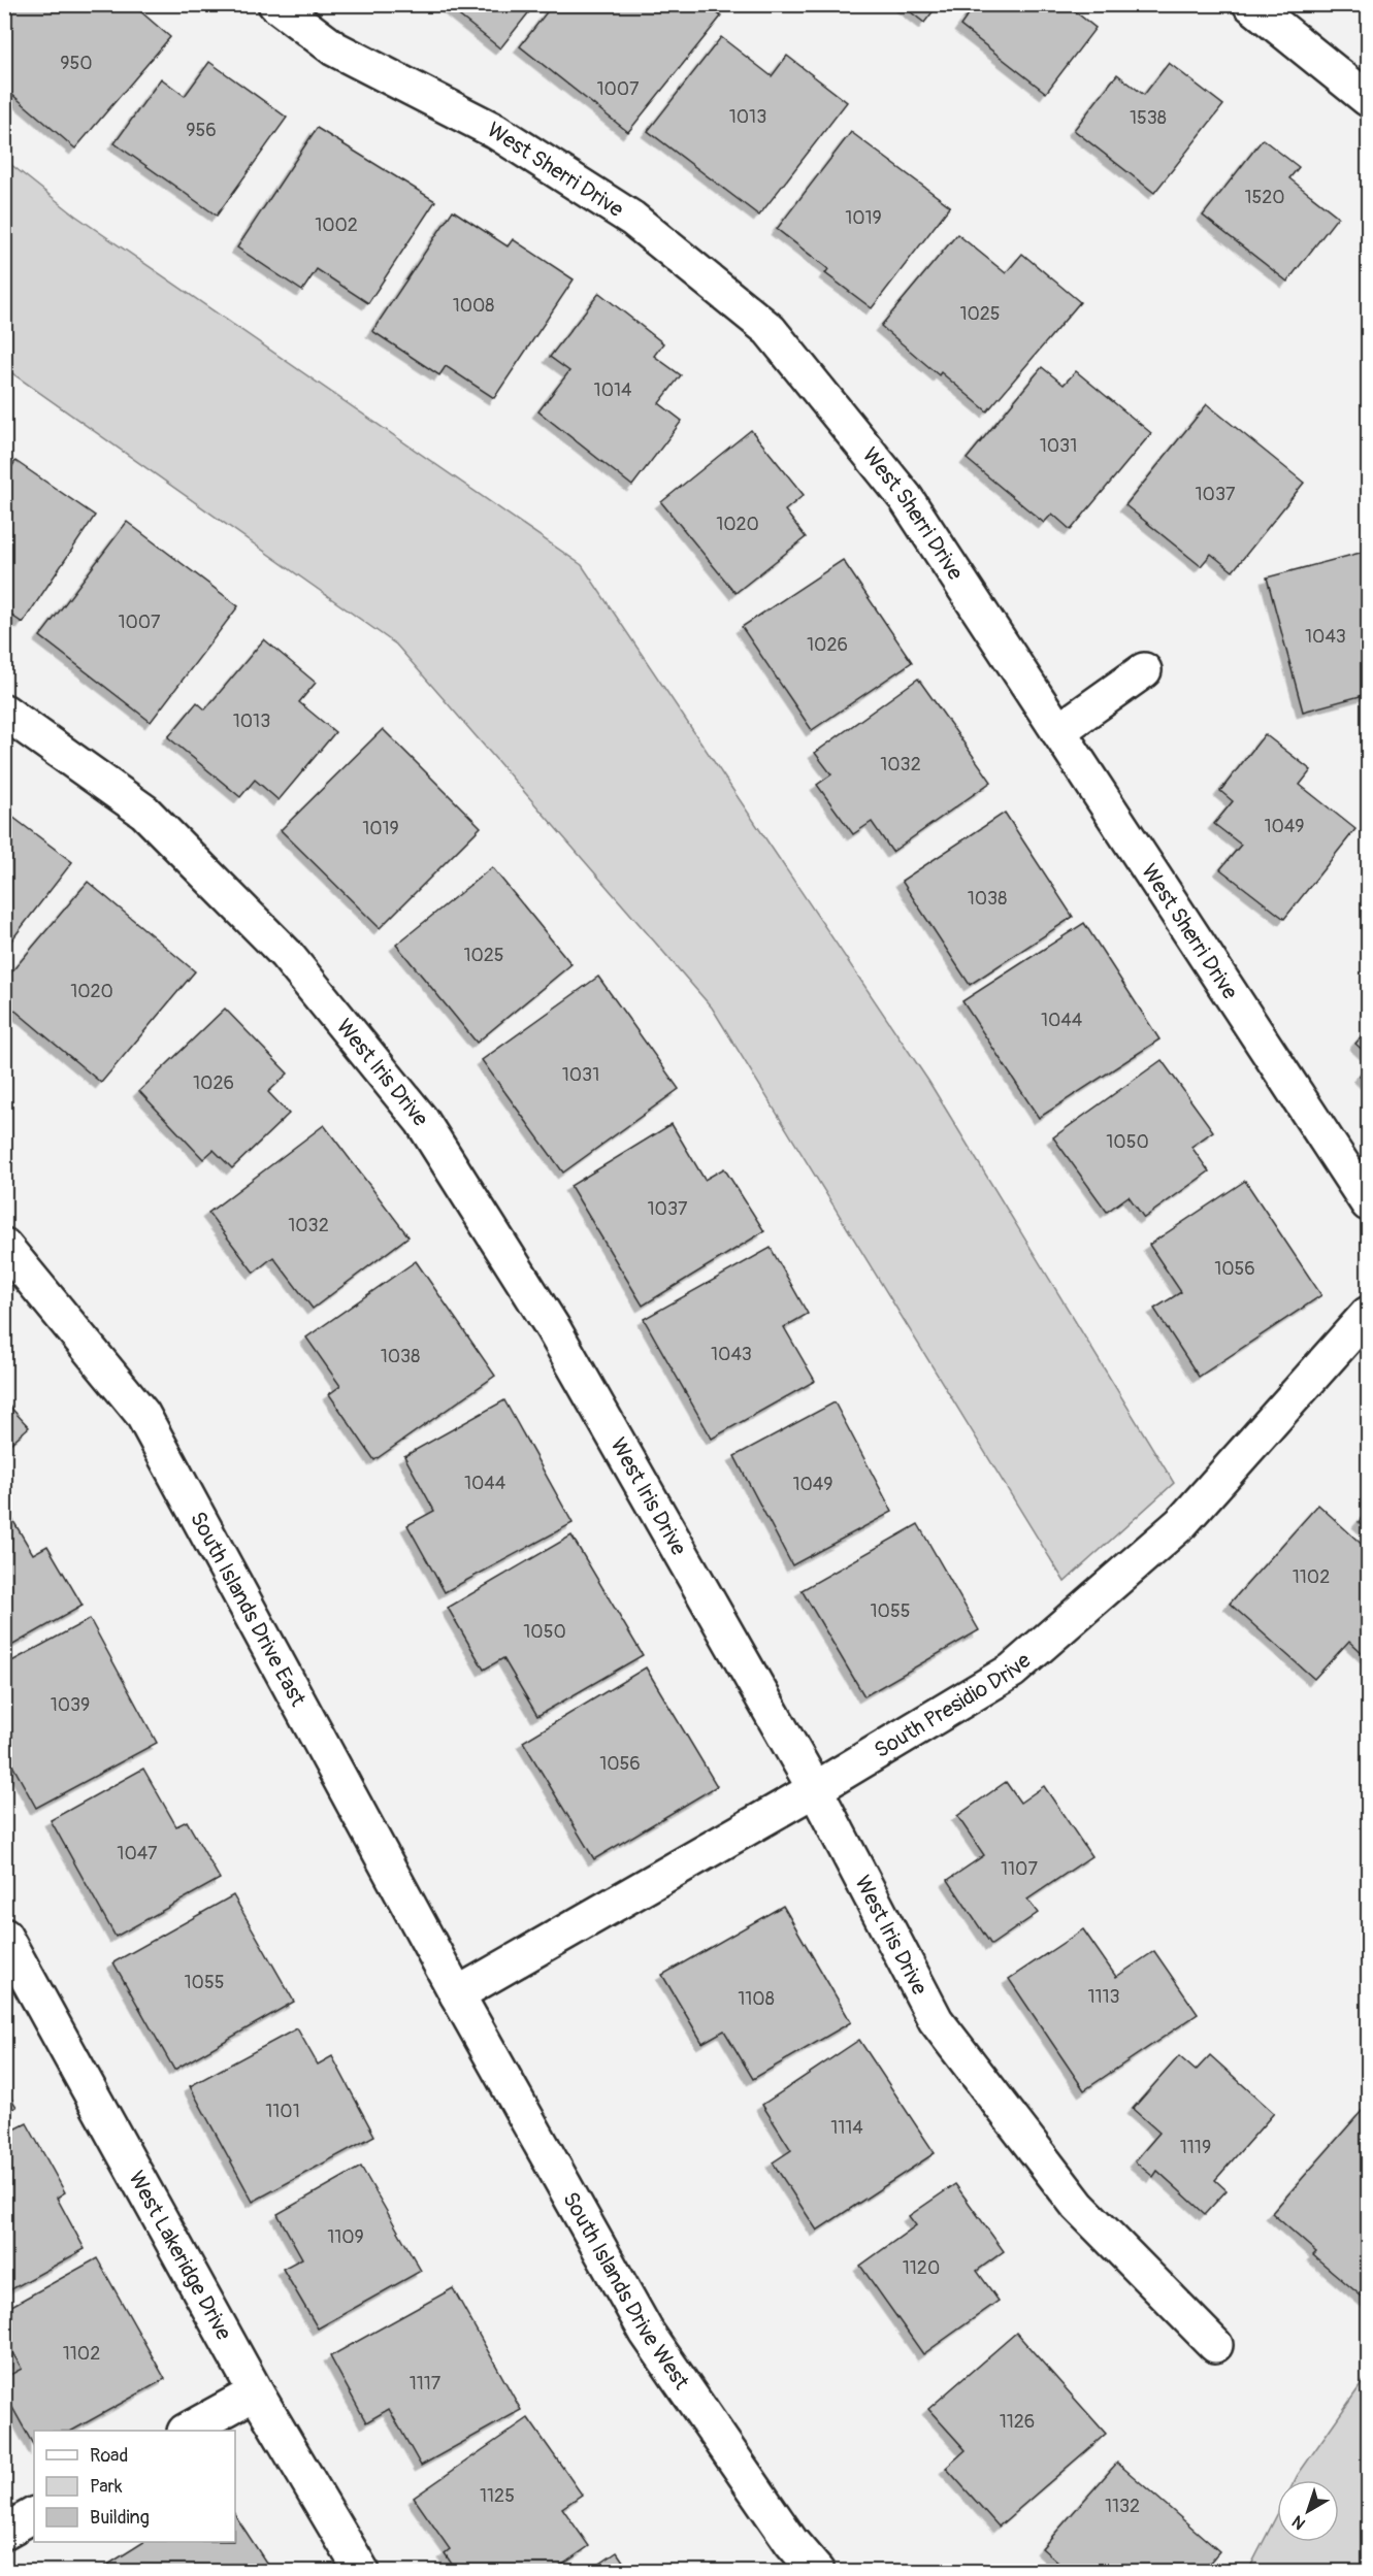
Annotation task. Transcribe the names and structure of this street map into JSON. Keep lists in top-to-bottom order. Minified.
{"streets":{"street":["West Sherri Drive","West Iris Drive","South Islands Drive East","South Presidio Drive","West Lakeridge Drive","South Islands Drive West"]},"crossings":[["West Iris Drive","South Presidio Drive"],["South Islands Drive East","South Presidio Drive"],["South Islands Drive East","South Islands Drive West"],["South Presidio Drive","South Islands Drive West"]],"house_numbers":["950","1007","1013","1538","956","1520","1019","1002","1008","1025","1014","1031","1037","1020","1007","1043","1026","1013","1032","1049","1019","1038","1025","1020","1044","1031","1026","1050","1037","1032","1056","1043","1038","1044","1049","1102","1055","1050","1039","1056","1047","1107","1055","1113","1108","1101","1114","1119","1109","1120","1102","1117","1126","1125","1132"],"legend":["Road","Park","Building"],"north":"bottom left"}
